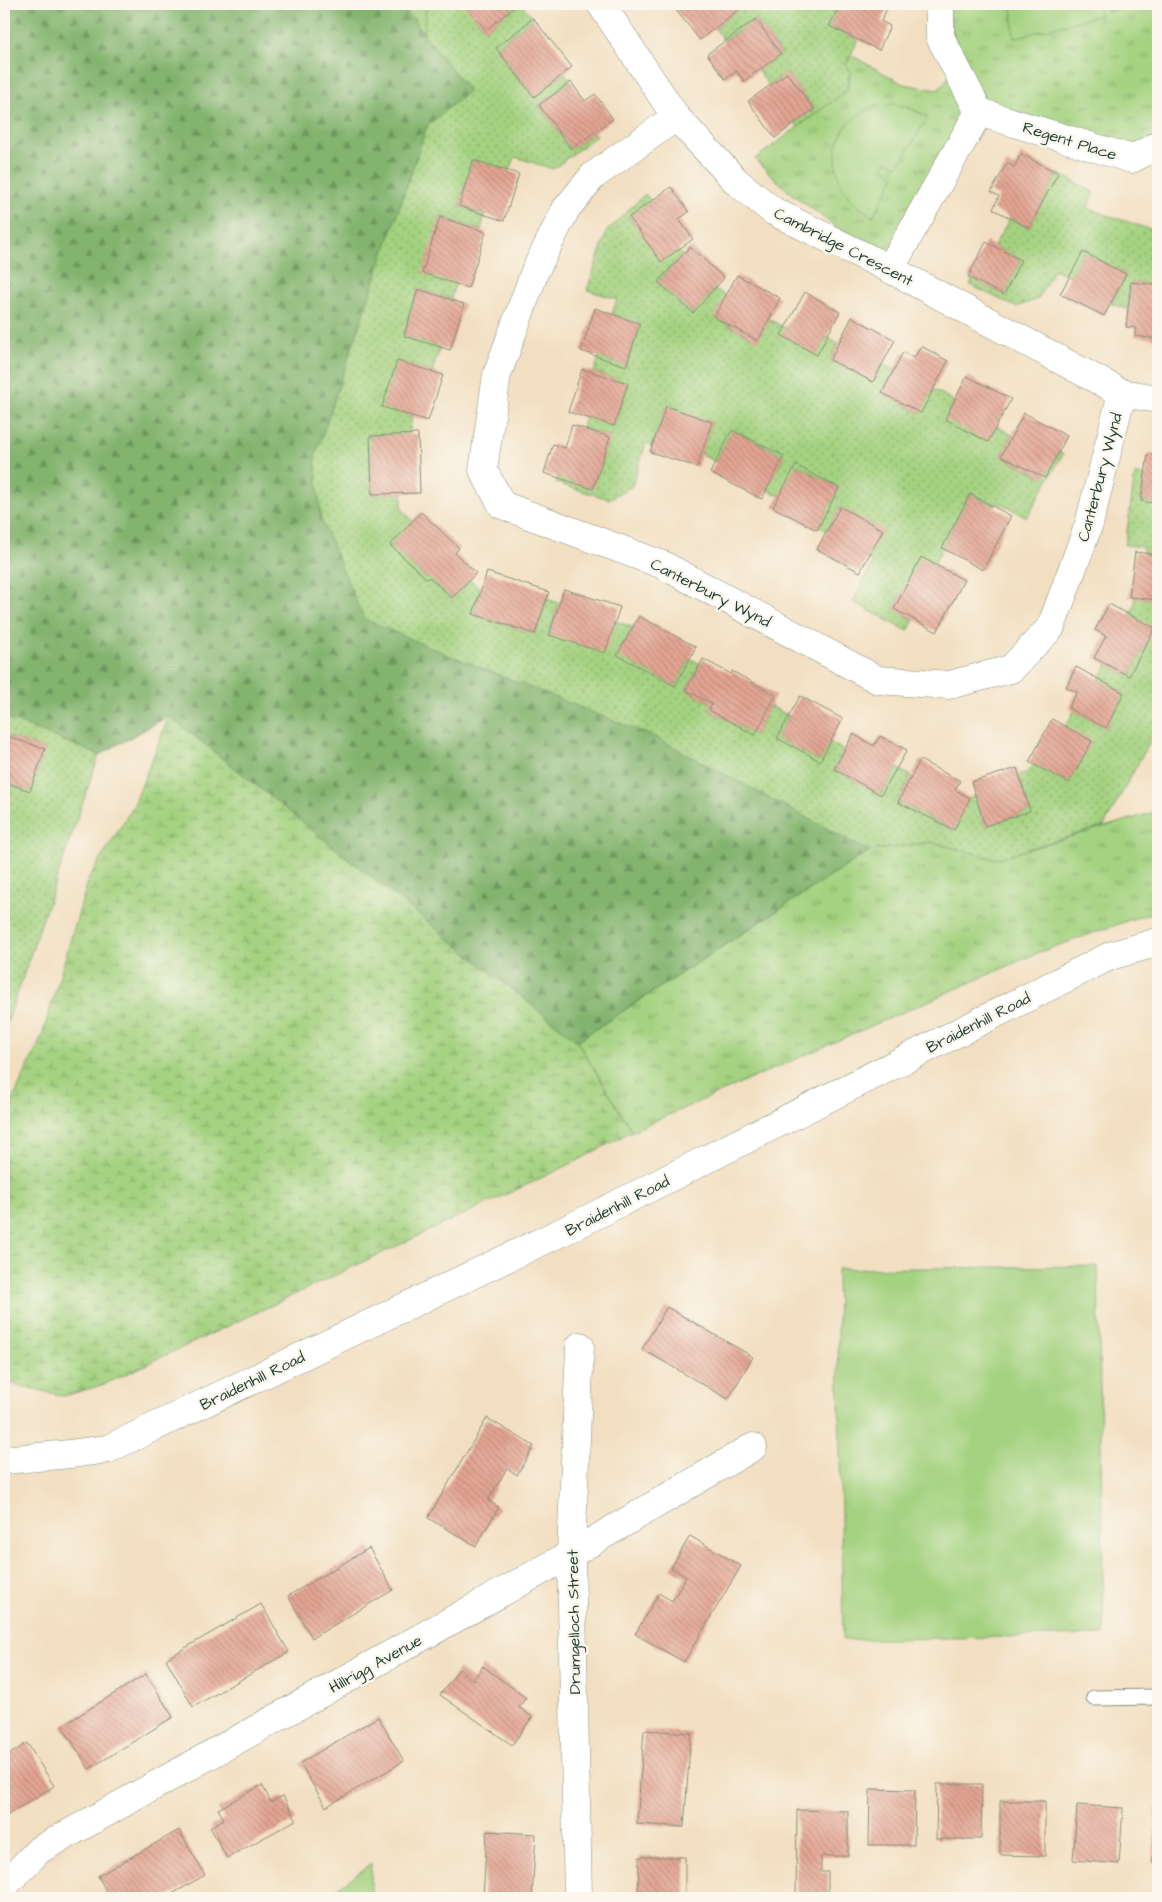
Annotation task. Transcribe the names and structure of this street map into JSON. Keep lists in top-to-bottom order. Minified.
{"streets":{"street":["Regent Place","Cambridge Crescent","Canterbury Wynd","Braidenhill Road","Drumgelloch Street","Hillrigg Avenue"]},"crossings":[["Cambridge Crescent","Canterbury Wynd"],["Drumgelloch Street","Hillrigg Avenue"]]}
